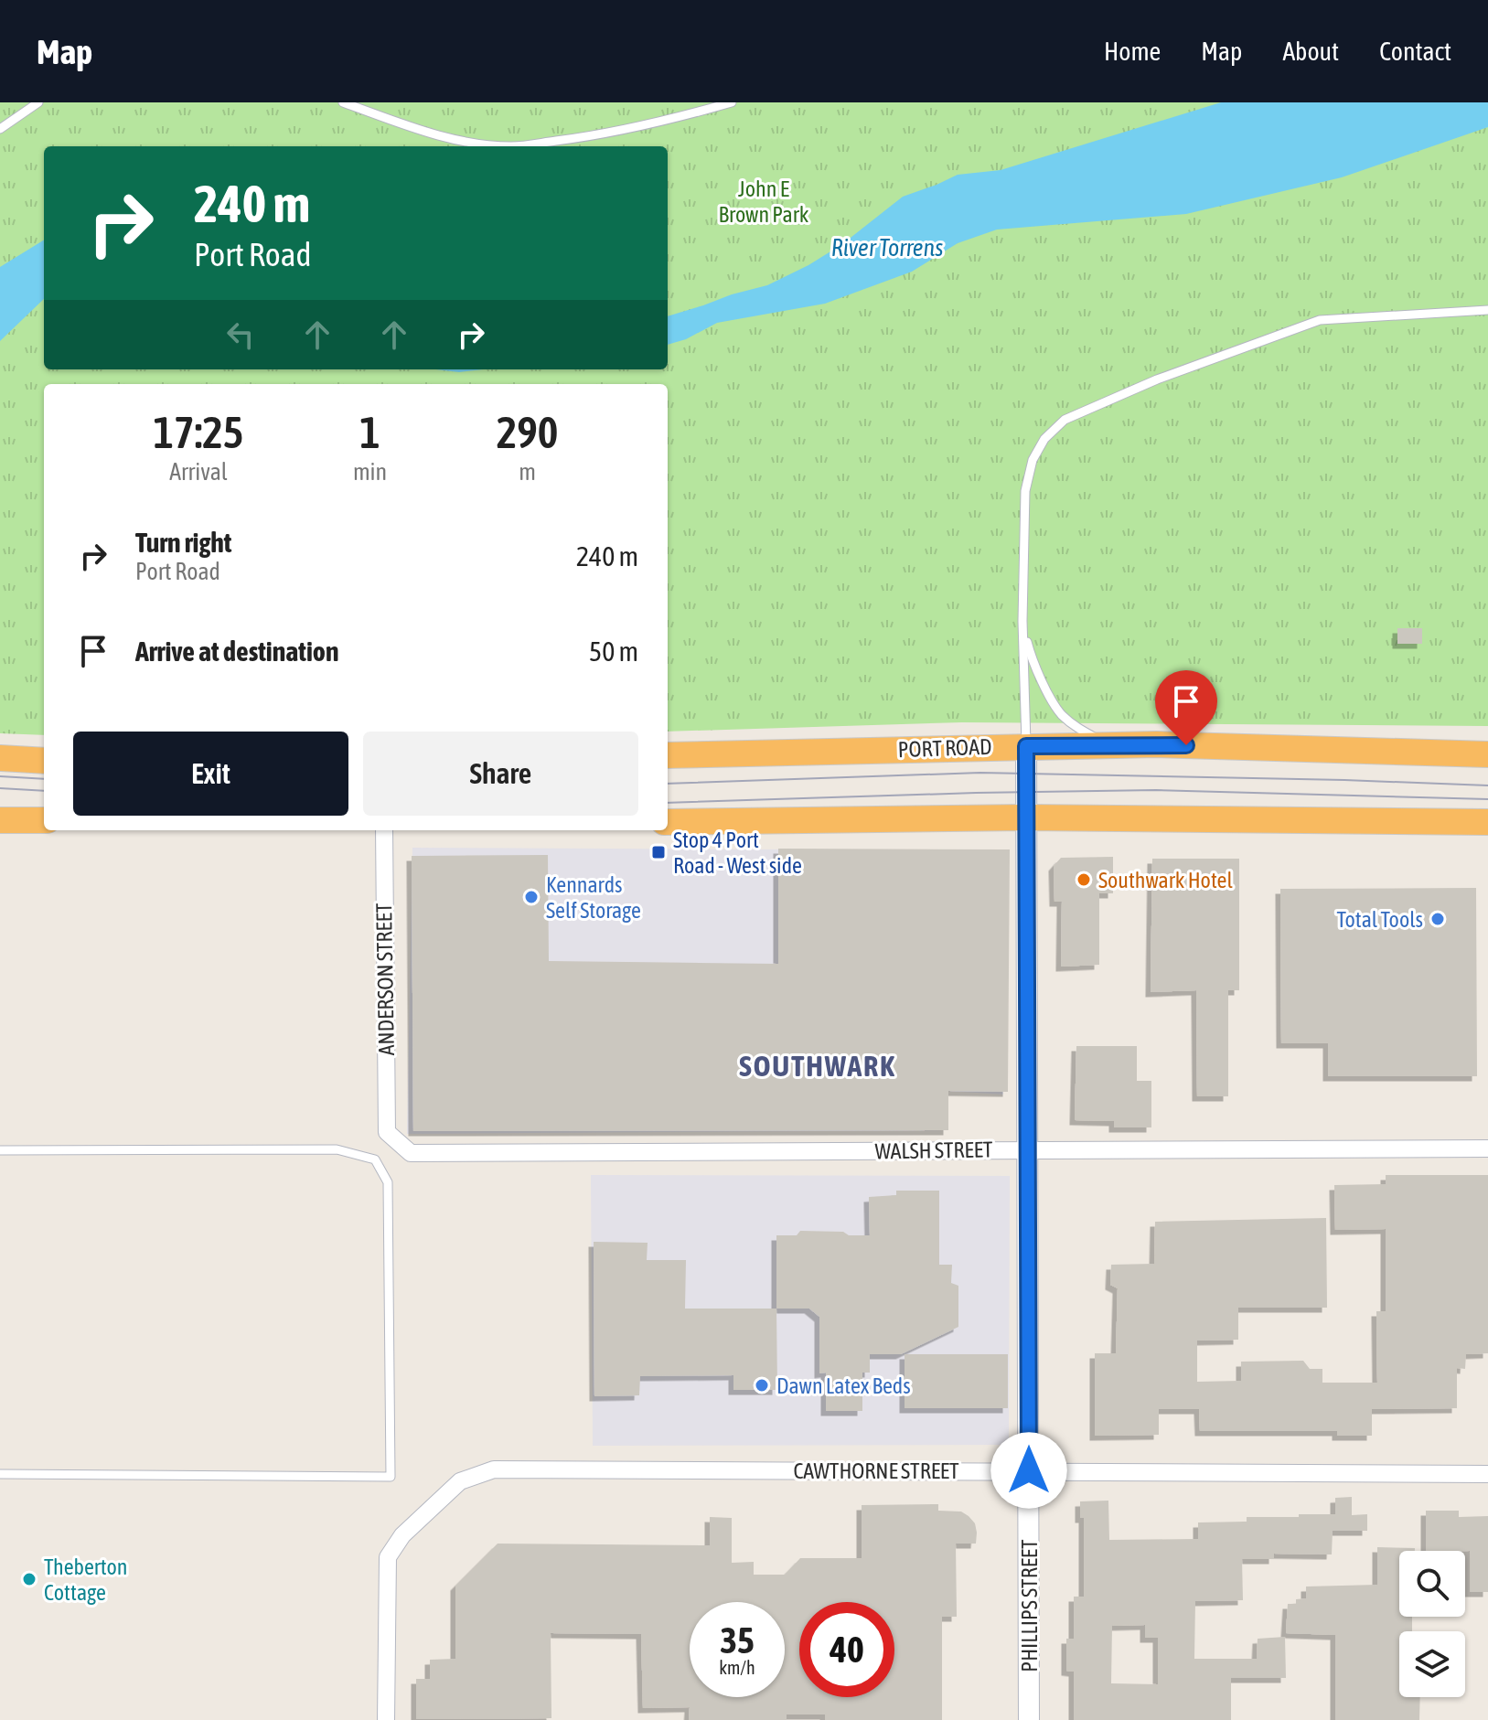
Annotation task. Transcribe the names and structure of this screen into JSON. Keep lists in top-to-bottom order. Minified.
{"streets":{"highway":["PORT ROAD"],"street":["ANDERSON STREET","WALSH STREET","CAWTHORNE STREET","PHILLIPS STREET"]},"crossings":[["PORT ROAD","PHILLIPS STREET"],["ANDERSON STREET","WALSH STREET"],["WALSH STREET","PHILLIPS STREET"],["CAWTHORNE STREET","PHILLIPS STREET"]],"districts":["SOUTHWARK"],"water":["River Torrens"],"parks":["John E Brown Park"],"places":{"transit":["Stop 4 Port Road - West side"],"other":["Southwark Hotel","Kennards Self Storage","Total Tools","Dawn Latex Beds","Theberton Cottage"]},"page":{"header":"Map","nav":["Home","Map","About","Contact"],"turn":["240 m","Port Road"],"eta":["17:25","Arrival","1","min","290","m"],"list":[{"name":"Turn right","note":"Port Road","value":"240 m"},{"name":"Arrive at destination","value":"50 m"}],"buttons":["Exit","Share"],"speed":"35 km/h","limit":"40"}}
